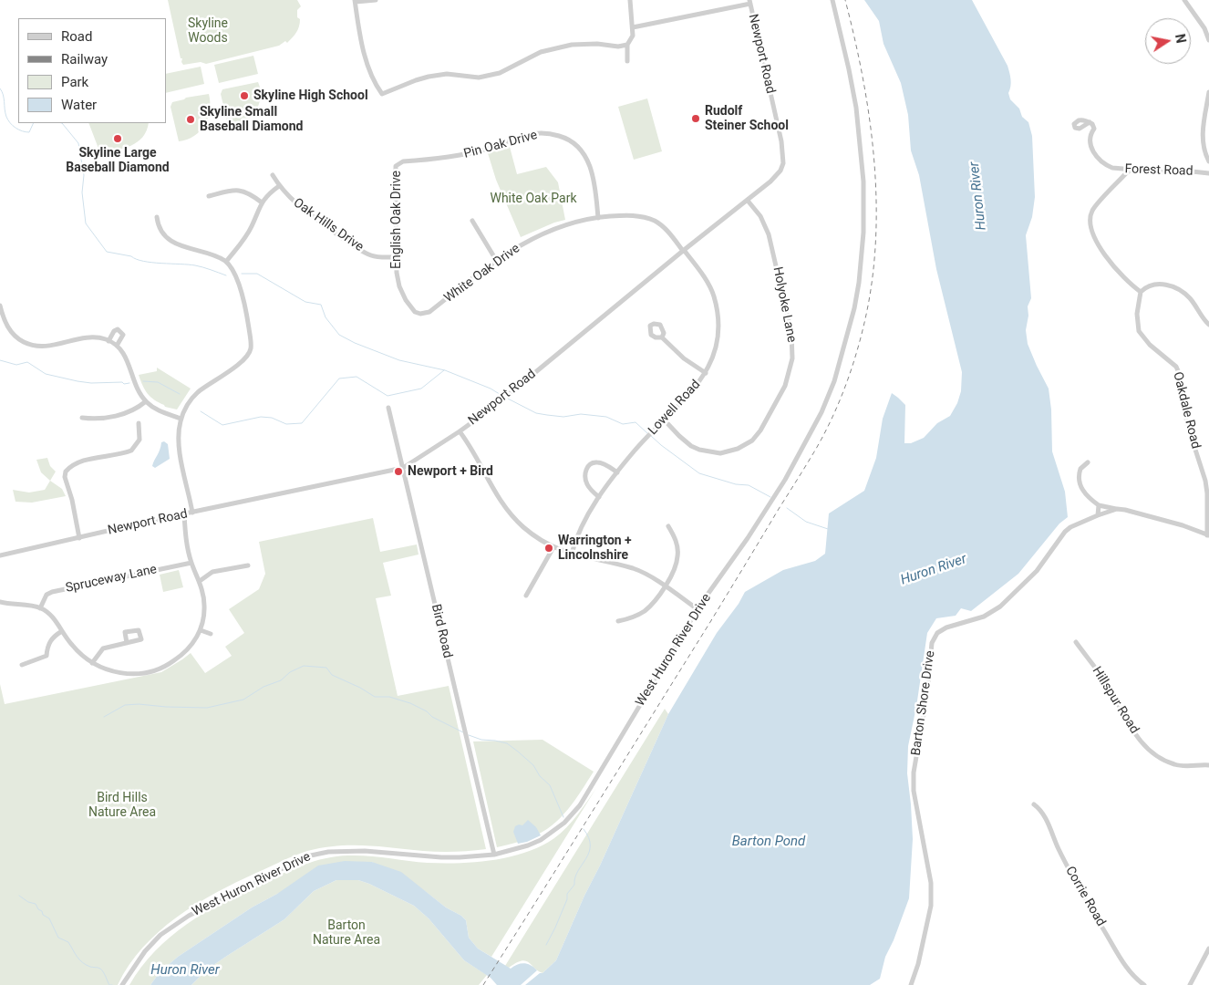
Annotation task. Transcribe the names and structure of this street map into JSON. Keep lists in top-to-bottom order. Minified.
{"streets":{"street":["Newport Road","Pin Oak Drive","Forest Road","English Oak Drive","Oak Hills Drive","White Oak Drive","Holyoke Lane","Lowell Road","Oakdale Road","Spruceway Lane","Bird Road","West Huron River Drive","Hillspur Road","Barton Shore Drive","Corrie Road"]},"crossings":[["Newport Road","White Oak Drive"],["Newport Road","Holyoke Lane"],["Newport Road","Lowell Road"],["Newport Road","Bird Road"],["Pin Oak Drive","English Oak Drive"],["Pin Oak Drive","White Oak Drive"],["English Oak Drive","Oak Hills Drive"],["English Oak Drive","White Oak Drive"],["White Oak Drive","Lowell Road"],["Holyoke Lane","Lowell Road"],["Bird Road","West Huron River Drive"]],"water":["Huron River","Barton Pond"],"parks":["Skyline Woods","White Oak Park","Bird Hills Nature Area","Barton Nature Area"],"places":["Skyline High School","Rudolf Steiner School","Skyline Small Baseball Diamond","Skyline Large Baseball Diamond","Newport + Bird","Warrington + Lincolnshire"],"legend":["Road","Railway","Park","Water"],"north":"right"}
